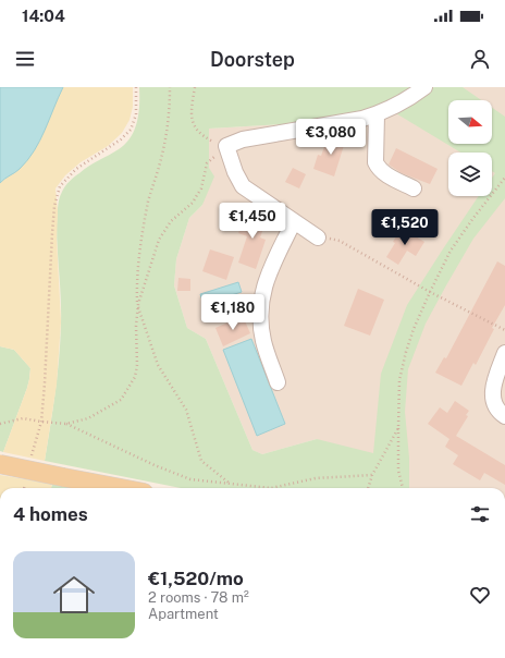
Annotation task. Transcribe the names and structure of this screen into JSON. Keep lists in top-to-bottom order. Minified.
{"north":"right","page":{"status":"14:04","header":"Doorstep","price":["€3,080","€1,450","€1,520","€1,180"],"heading":"4 homes","list":[{"name":"€1,520/mo","note":"2 rooms · 78 m² · Apartment"}]}}
